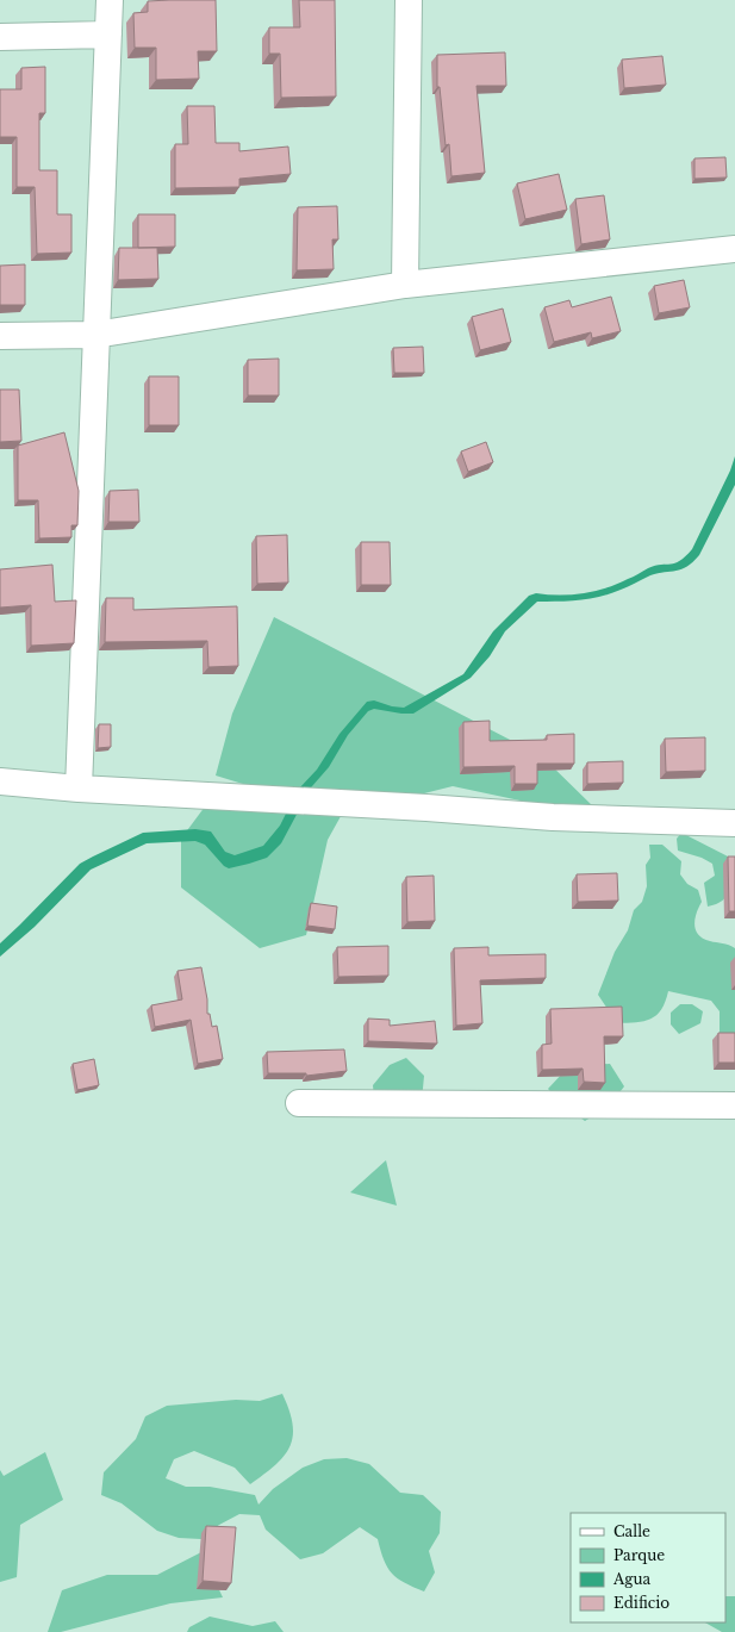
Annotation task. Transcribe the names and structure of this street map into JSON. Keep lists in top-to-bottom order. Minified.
{"legend":["Calle","Parque","Agua","Edificio"]}
